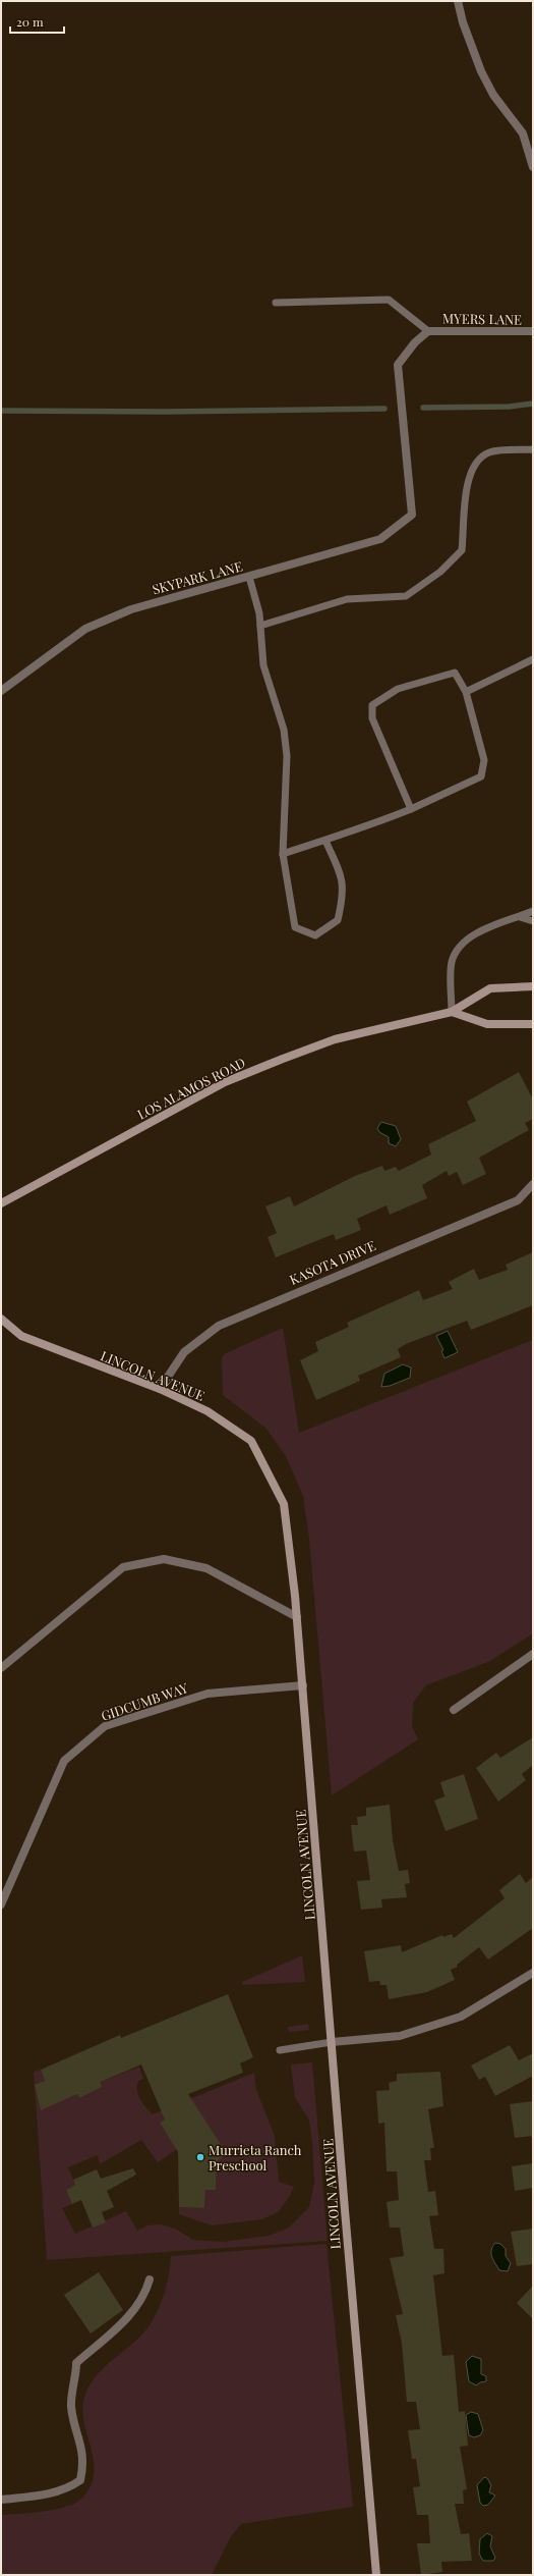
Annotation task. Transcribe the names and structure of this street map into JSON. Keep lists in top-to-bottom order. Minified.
{"streets":{"street":["MYERS LANE","SKYPARK LANE","LOS ALAMOS ROAD","KASOTA DRIVE","LINCOLN AVENUE","GIDCUMB WAY"]},"crossings":[["MYERS LANE","SKYPARK LANE"],["KASOTA DRIVE","LINCOLN AVENUE"],["LINCOLN AVENUE","GIDCUMB WAY"]],"places":["Murrieta Ranch Preschool"],"scale_bar":"20 m"}
